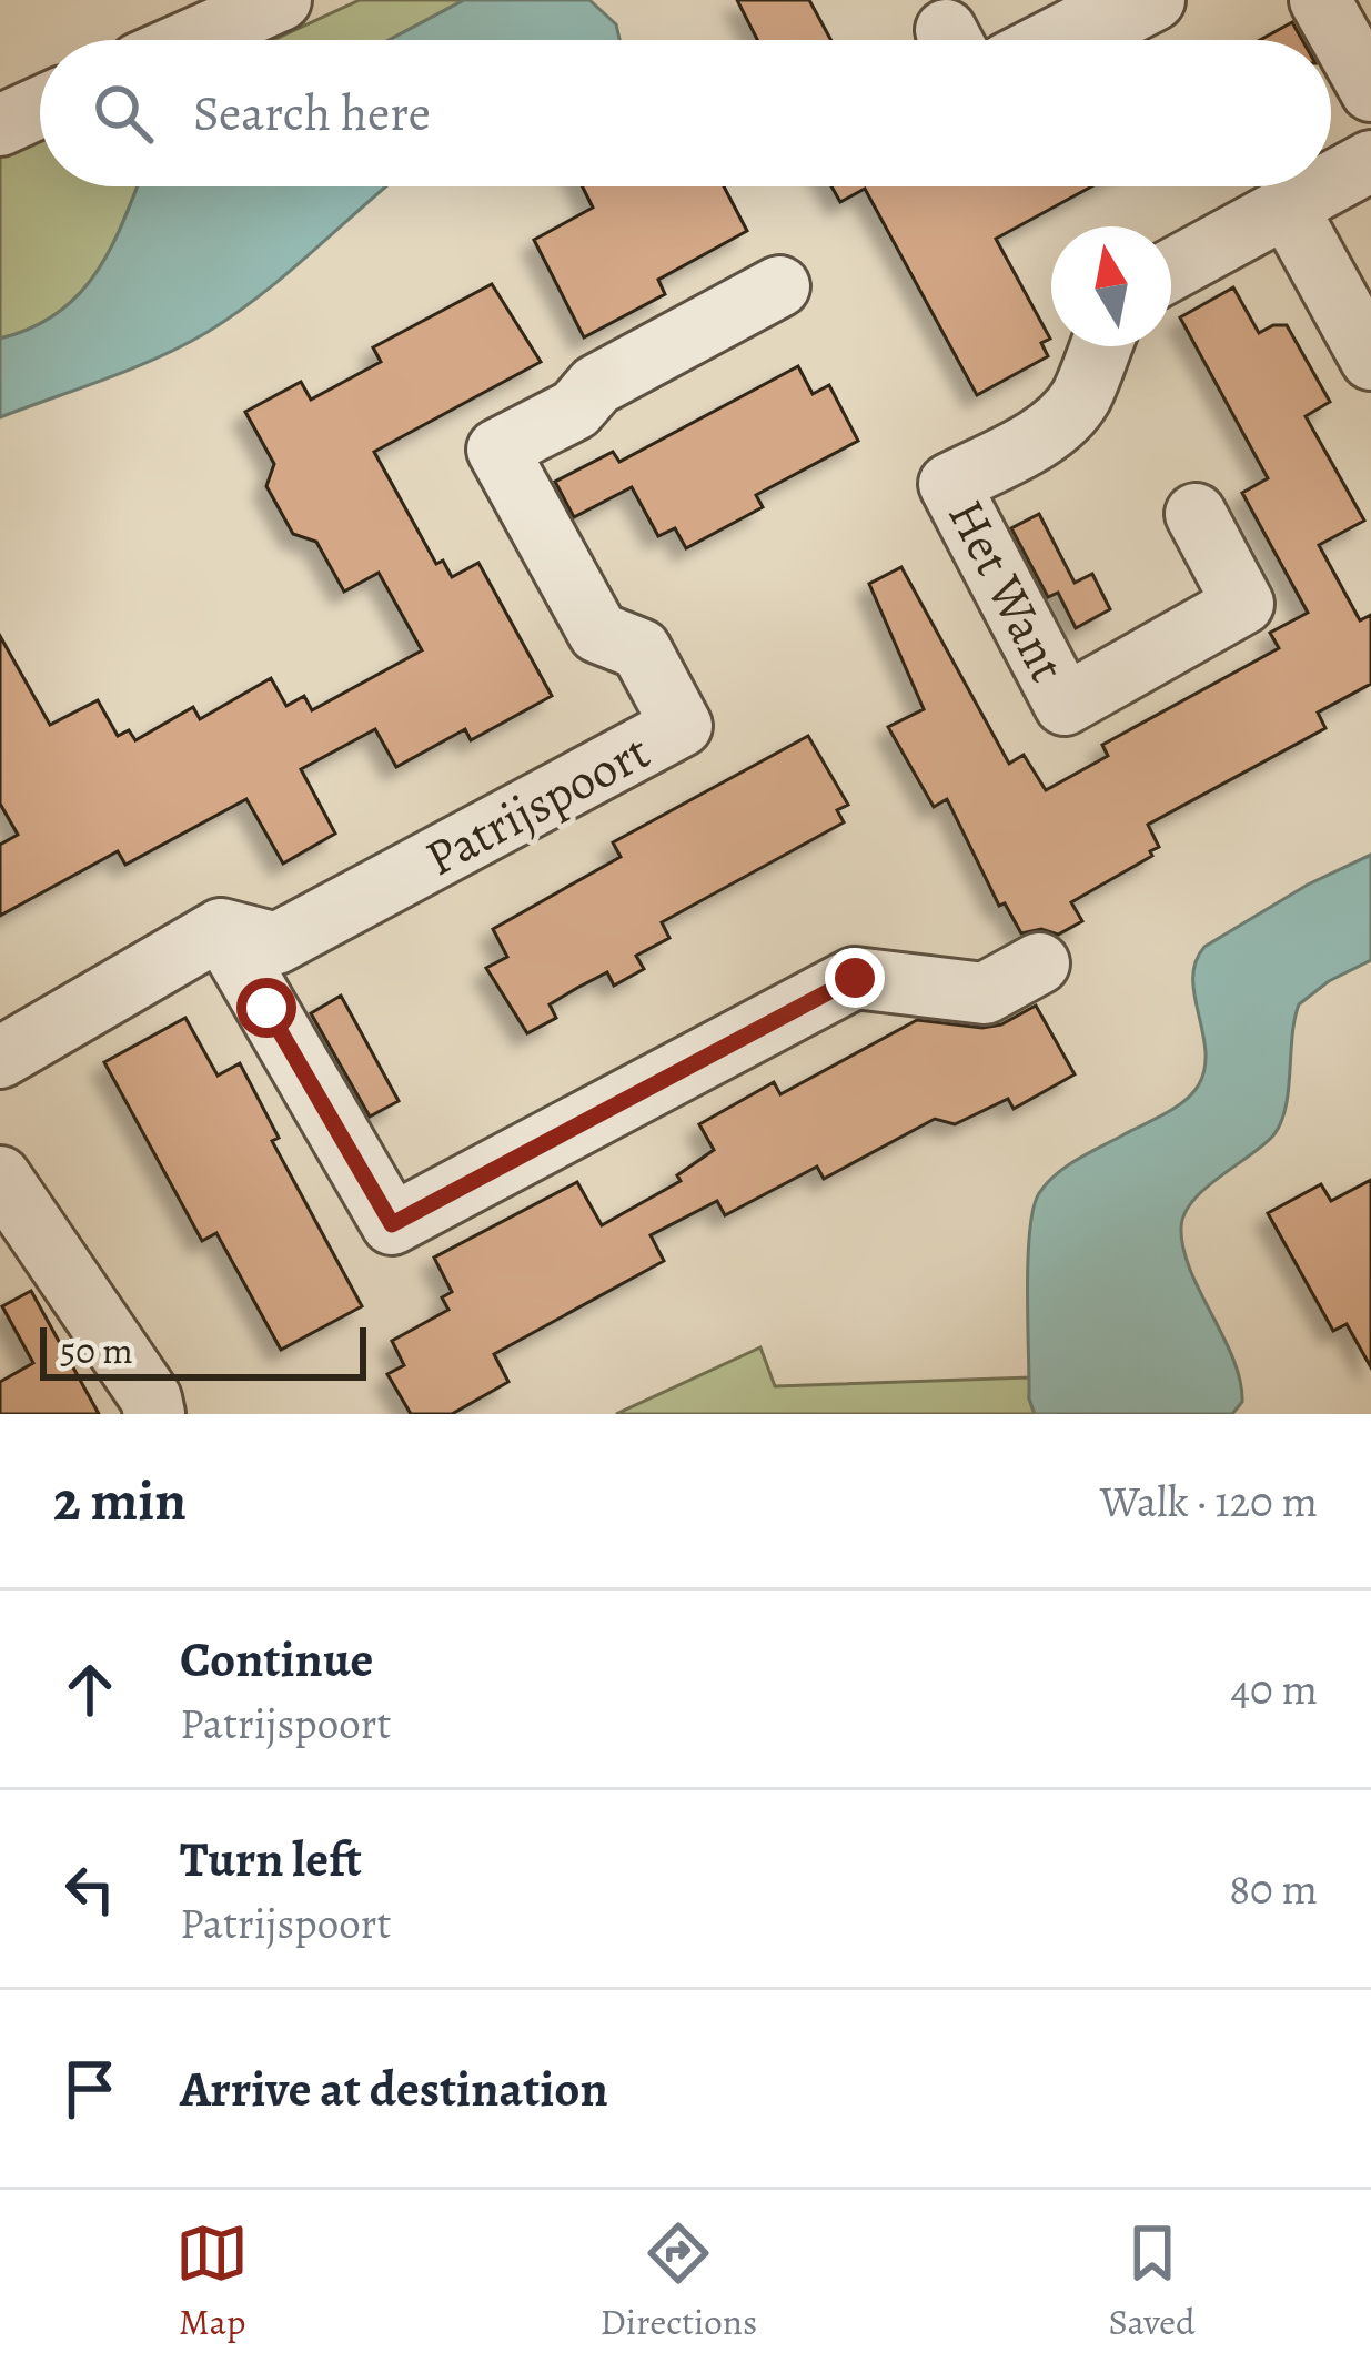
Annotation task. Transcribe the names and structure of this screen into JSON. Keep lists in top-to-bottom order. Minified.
{"streets":{"street":["Het Want","Patrijspoort"]},"scale_bar":"50 m","north":"top","page":{"search":"Search here","scale":"50 m","heading":["2 min","Walk · 120 m"],"list":[["Continue","Patrijspoort","40 m"],["Turn left","Patrijspoort","80 m"],"Arrive at destination"],"nav":["Map","Directions","Saved"]}}
